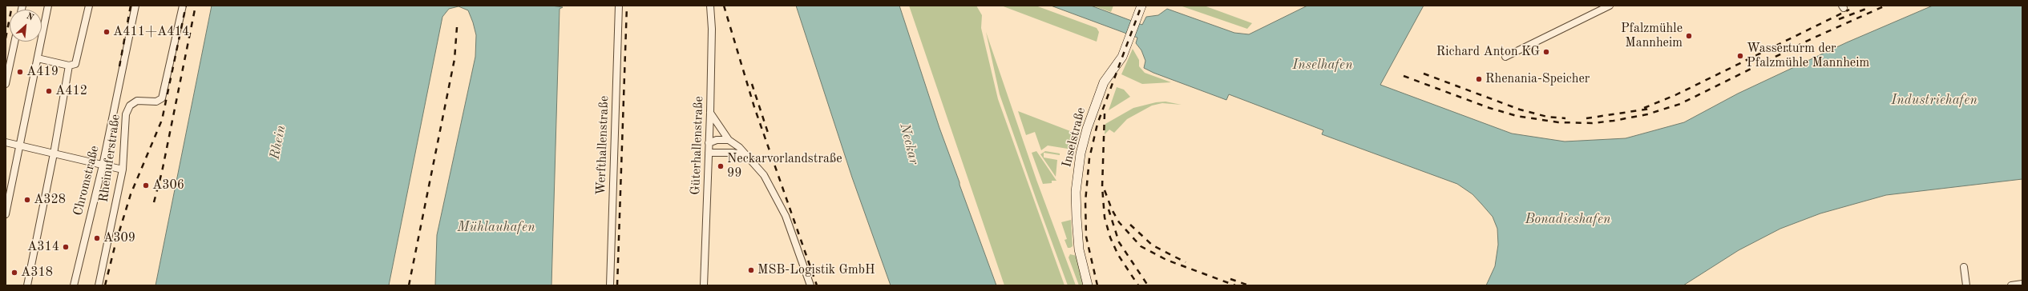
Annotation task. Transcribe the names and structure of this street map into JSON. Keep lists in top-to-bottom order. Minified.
{"streets":{"street":["Inselstraße","Werfthallenstraße","Güterhallenstraße","Rheinuferstraße","Chromstraße"]},"water":["Inselhafen","Industriehafen","Rhein","Neckar","Bonadieshafen","Mühlauhafen"],"places":["A411+A414","Pfalzmühle Mannheim","Richard Anton KG","Wasserturm der Pfalzmühle Mannheim","A419","Rhenania-Speicher","A412","Neckarvorlandstraße 99","A306","A328","A309","A314","MSB-Logistik GmbH","A318"],"north":"top right"}
